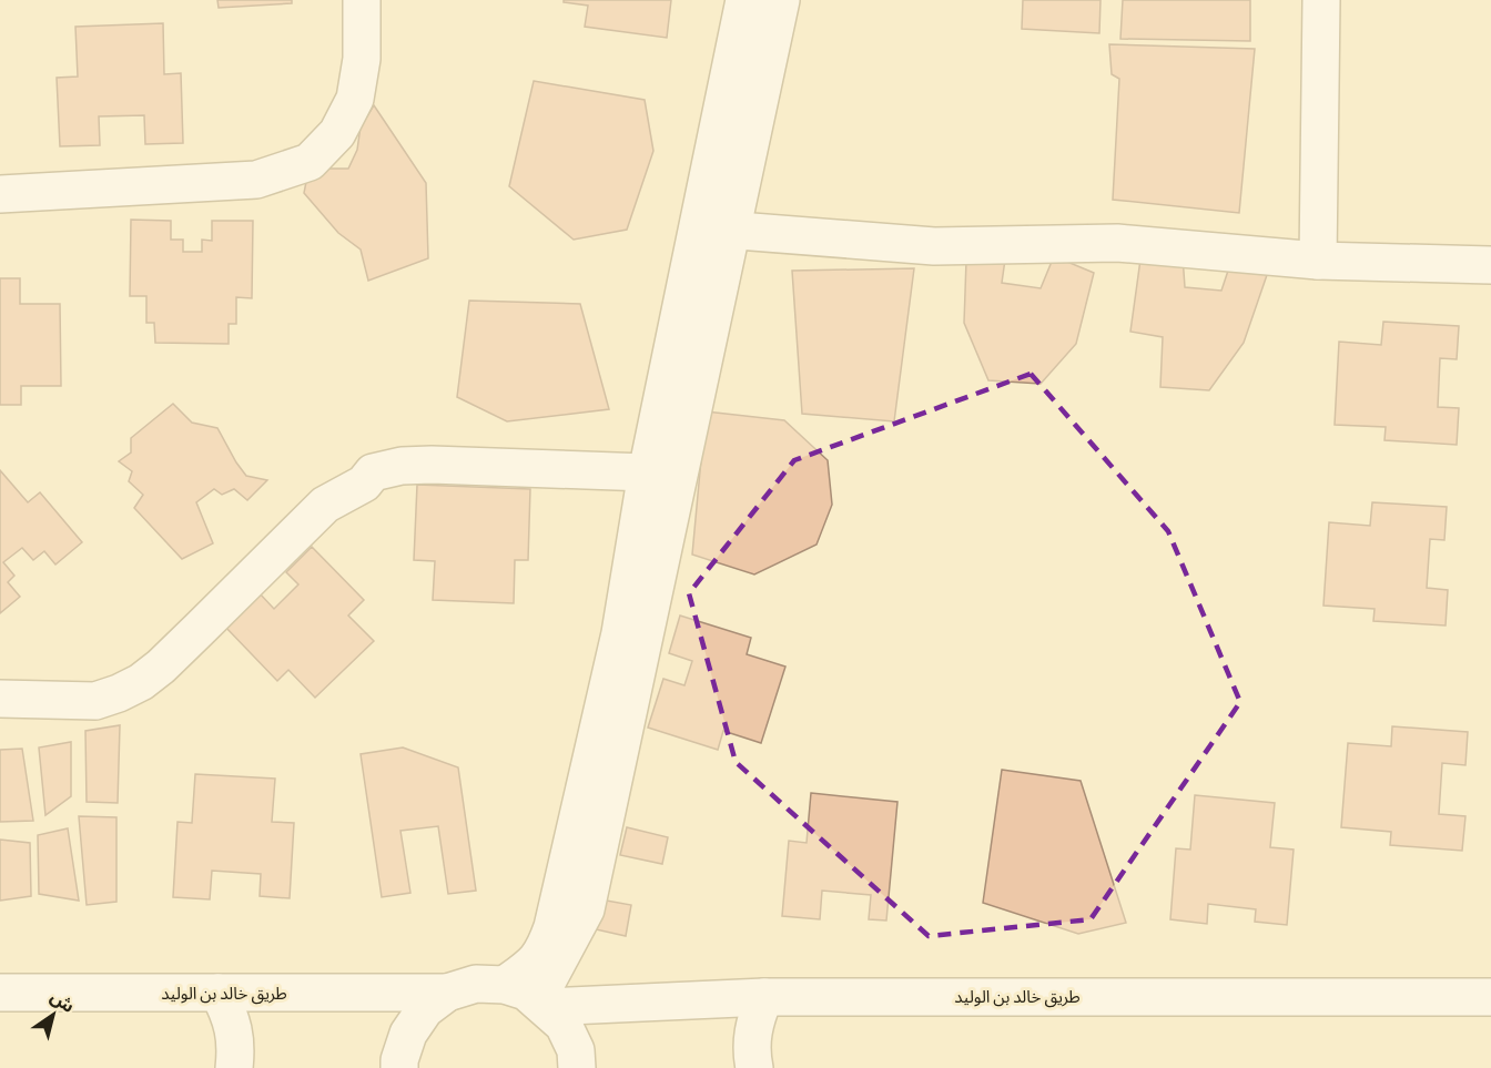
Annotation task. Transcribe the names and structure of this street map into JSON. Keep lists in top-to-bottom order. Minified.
{"streets":{"street":["طريق خالد بن الوليد"]},"north":"top right"}
